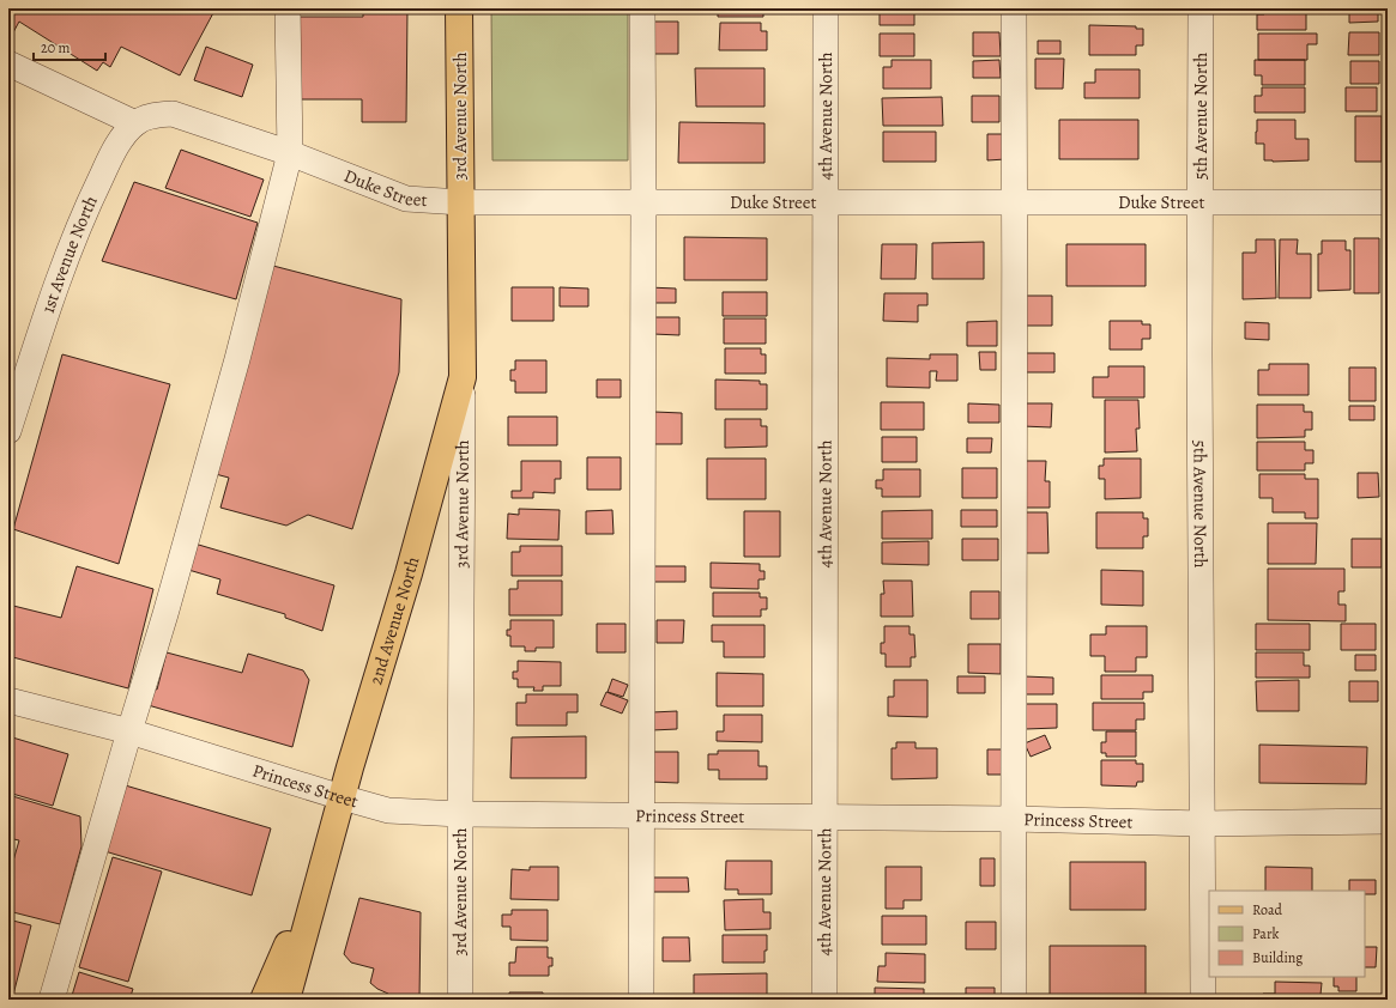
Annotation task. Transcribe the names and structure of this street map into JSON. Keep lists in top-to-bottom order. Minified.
{"streets":{"main road":["3rd Avenue North","2nd Avenue North"],"street":["4th Avenue North","5th Avenue North","Duke Street","1st Avenue North","Princess Street"]},"crossings":[["3rd Avenue North","Duke Street"],["3rd Avenue North","2nd Avenue North"],["3rd Avenue North","Princess Street"],["4th Avenue North","Duke Street"],["4th Avenue North","Princess Street"],["5th Avenue North","Duke Street"],["5th Avenue North","Princess Street"],["Duke Street","1st Avenue North"],["2nd Avenue North","Princess Street"]],"legend":["Road","Park","Building"],"scale_bar":"20 m"}
